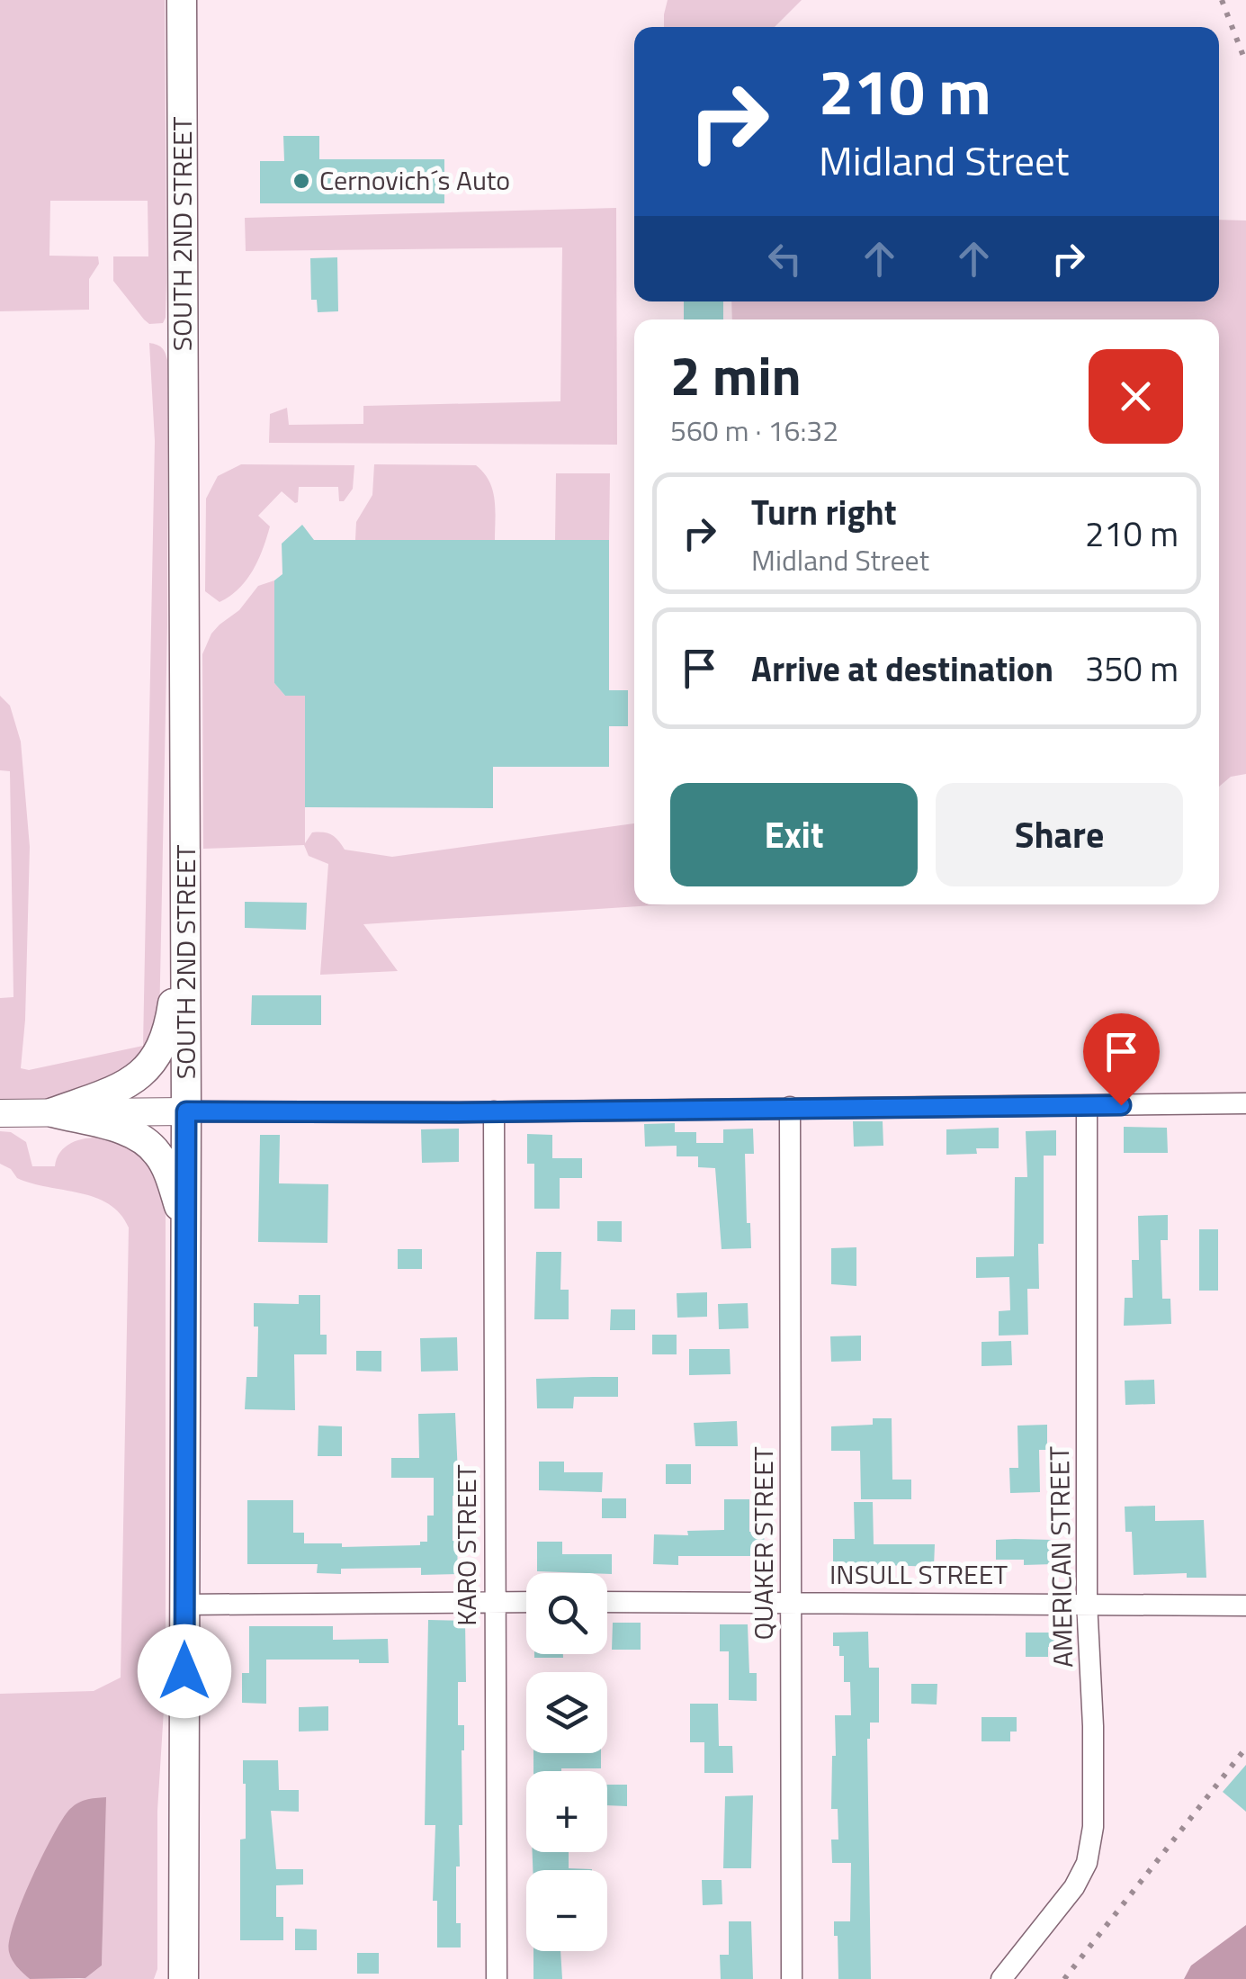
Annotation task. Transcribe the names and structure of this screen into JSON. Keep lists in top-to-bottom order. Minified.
{"streets":{"main road":["SOUTH 2ND STREET"],"street":["QUAKER STREET","KARO STREET","AMERICAN STREET","INSULL STREET"]},"crossings":[["QUAKER STREET","INSULL STREET"],["AMERICAN STREET","INSULL STREET"]],"places":["Cernovich´s Auto"],"page":{"turn":["210 m","Midland Street"],"heading":["2 min","560 m · 16:32"],"list":[{"name":"Turn right","note":"Midland Street","value":"210 m"},{"name":"Arrive at destination","value":"350 m"}],"buttons":["Exit","Share"],"map_buttons":["+","−"]}}
